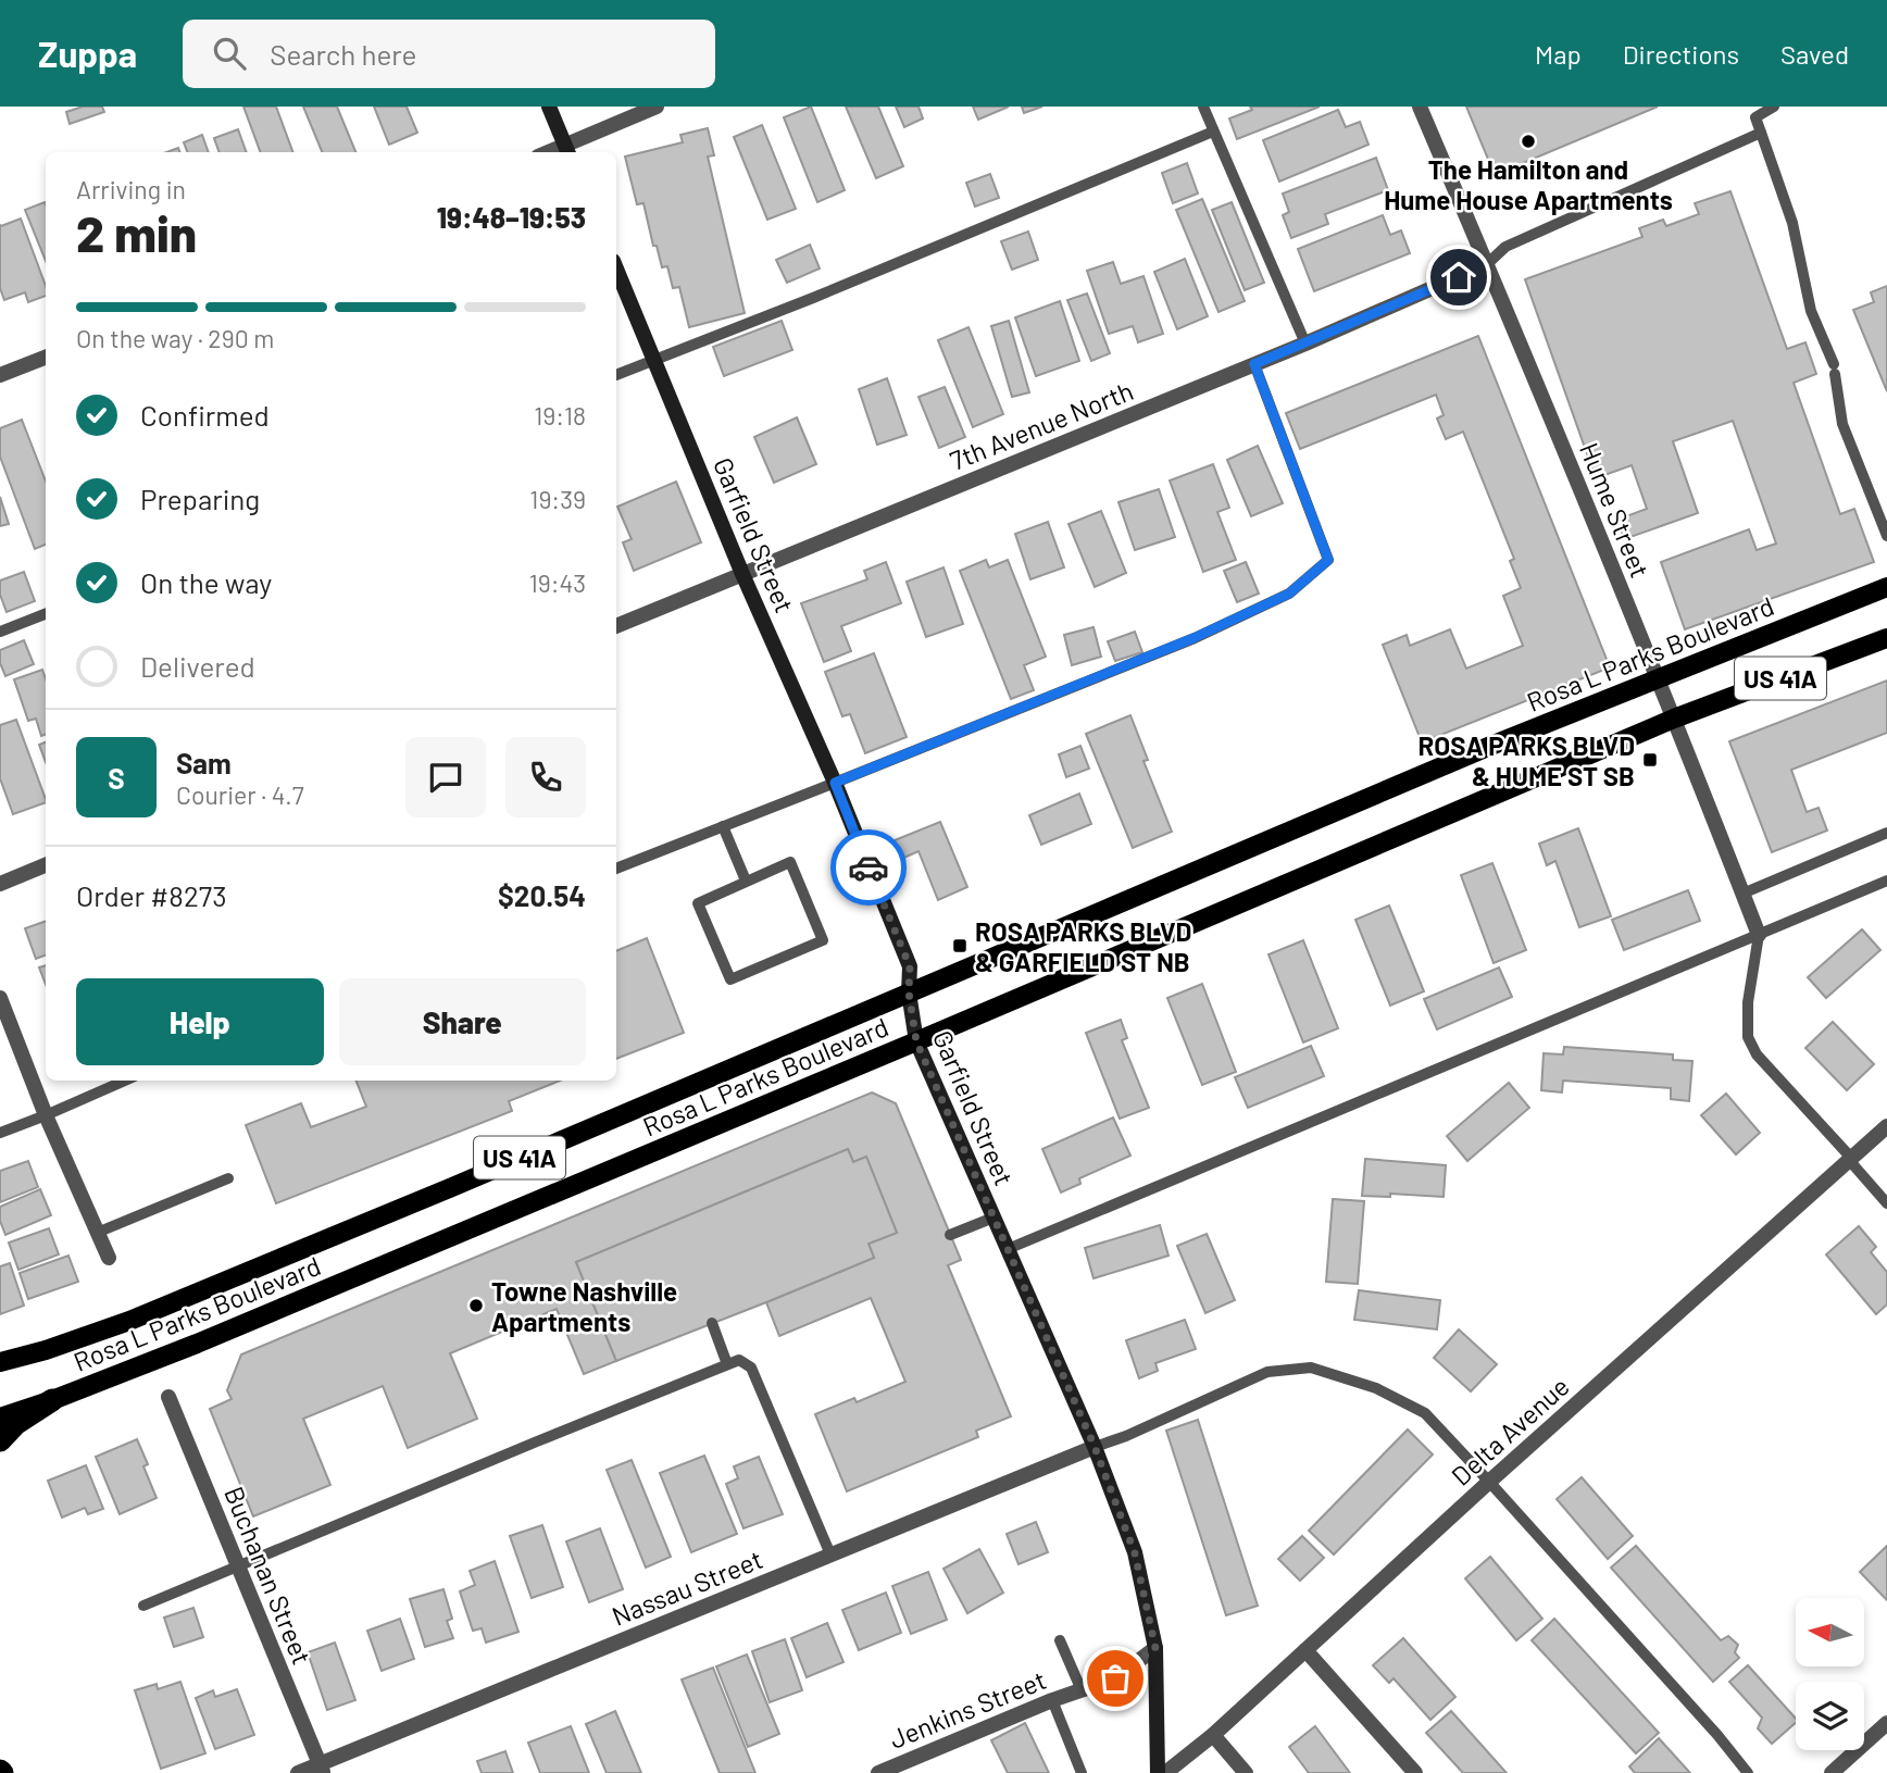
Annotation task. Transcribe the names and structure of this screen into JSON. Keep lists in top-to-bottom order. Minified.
{"streets":{"main road":["Rosa L Parks Boulevard","US 41A"],"street":["7th Avenue North","Hume Street","Garfield Street","Delta Avenue","Buchanan Street","Nassau Street","Jenkins Street"]},"crossings":[["7th Avenue North","Hume Street"],["7th Avenue North","Garfield Street"],["Hume Street","Rosa L Parks Boulevard"],["Garfield Street","Rosa L Parks Boulevard"],["Garfield Street","Nassau Street"],["Garfield Street","Jenkins Street"],["Buchanan Street","Nassau Street"]],"places":{"other":["The Hamilton and Hume House Apartments","Towne Nashville Apartments"],"transit":["ROSA PARKS BLVD & HUME ST SB","ROSA PARKS BLVD & GARFIELD ST NB"]},"north":"left","page":{"header":"Zuppa","search":"Search here","nav":["Map","Directions","Saved"],"heading":["2 min","Arriving in","19:48–19:53"],"panel":["Sam","Courier · 4.7","Order #8273","$20.54"],"bar":"On the way · 290 m","list":[["Confirmed","19:18"],["Preparing","19:39"],["On the way","19:43"],"Delivered"],"round":"S","buttons":["Help","Share"]}}
